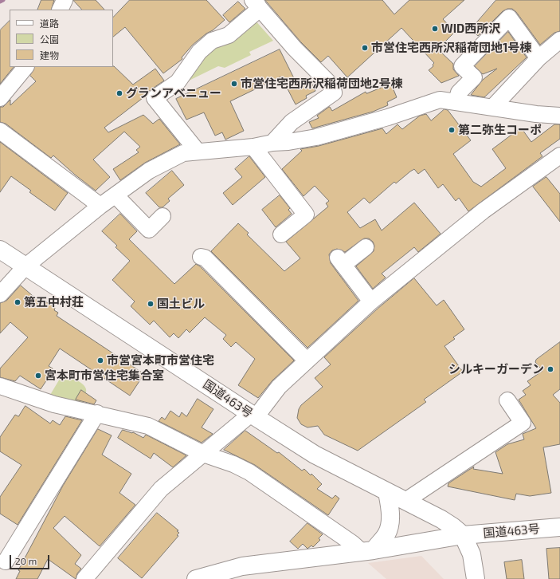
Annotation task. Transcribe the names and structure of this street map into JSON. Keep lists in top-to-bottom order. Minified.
{"streets":{"main road":["国道463号"]},"places":["WID西所沢","市営住宅西所沢稲荷団地1号棟","市営住宅西所沢稲荷団地2号棟","グランアベニュー","第二弥生コーポ","第五中村荘","国土ビル","市営宮本町市営住宅","シルキーガーデン","宮本町市営住宅集合室"],"legend":["道路","公園","建物"],"scale_bar":"20 m"}
